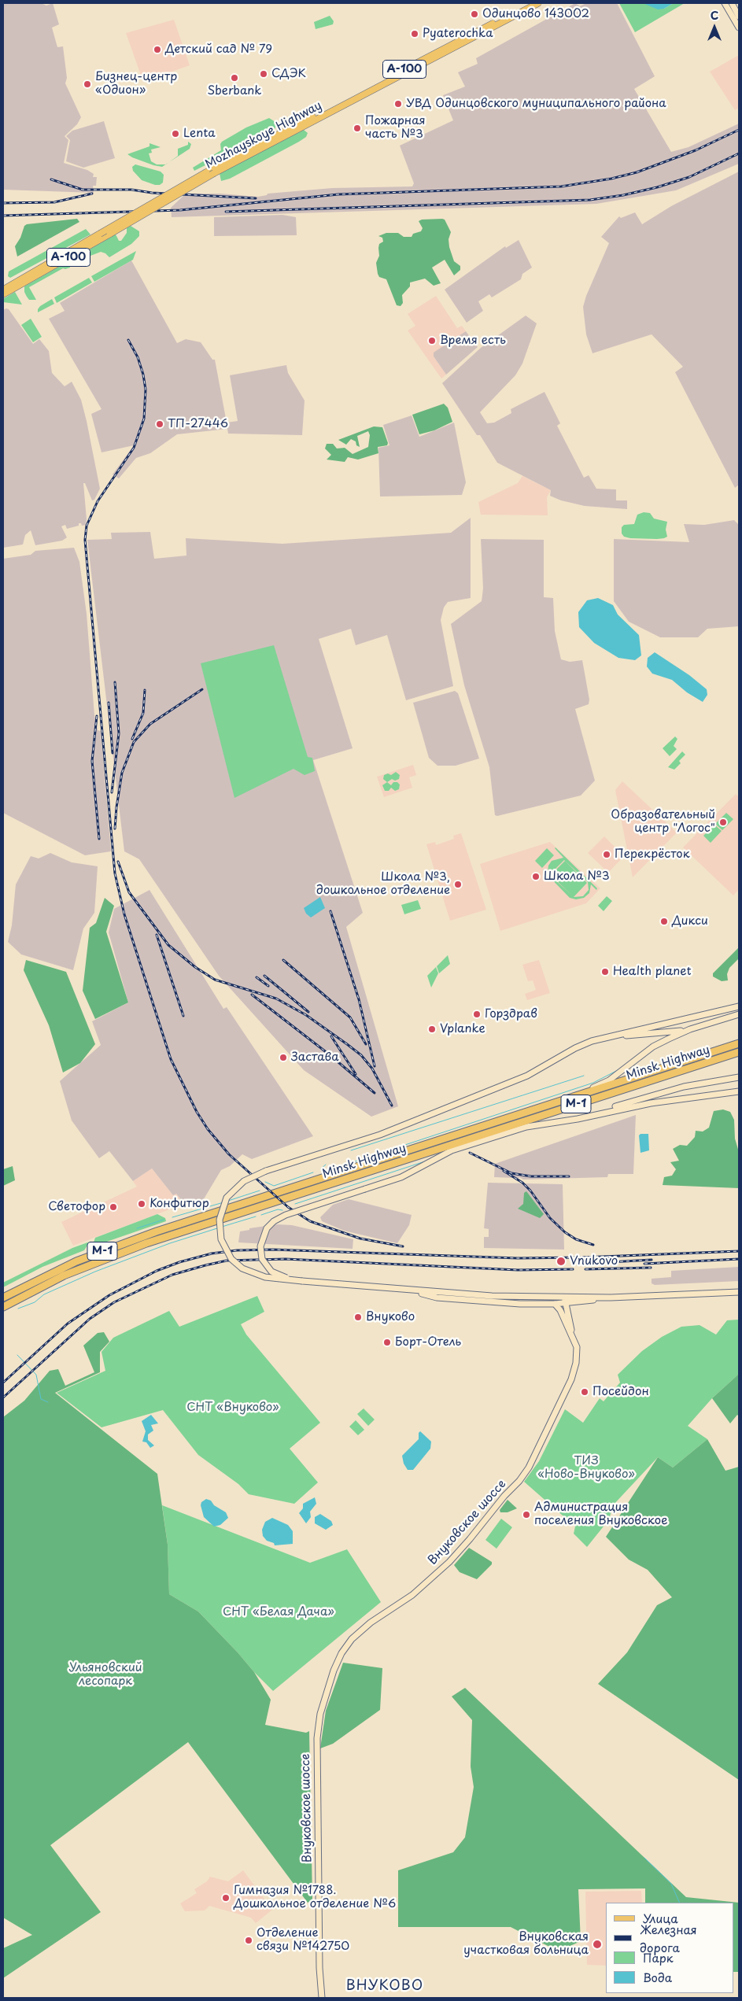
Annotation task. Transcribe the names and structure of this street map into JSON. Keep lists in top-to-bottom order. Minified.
{"streets":{"highway":["Minsk Highway","М-1"],"main road":["А-100","Mozhayskoye Highway","Внуковское шоссе"]},"districts":["ВНУКОВО"],"parks":["СНТ «Внуково»","ТИЗ «Ново-Внуково»","СНТ «Белая Дача»","Ульяновский лесопарк"],"places":["Одинцово 143002","Pyaterochka","Детский сад № 79","СДЭК","Sberbank","Бизнец-центр «Одион»","УВД Одинцовского муниципального района","Пожарная часть №3","Lenta","Время есть","ТП-27446","Образовательный центр \"Логос\"","Перекрёсток","Школа №3","Школа №3, дошкольное отделение","Дикси","Health planet","Горздрав","Vplanke","Застава","Конфитюр","Светофор","Vnukovo","Внуково","Борт-Отель","Посейдон","Администрация поселения Внуковское","Гимназия №1788. Дошкольное отделение №6","Отделение связи №142750","Внуковская участковая больница"],"legend":["Улица","Железная дорога","Парк","Вода"],"north":"top"}
